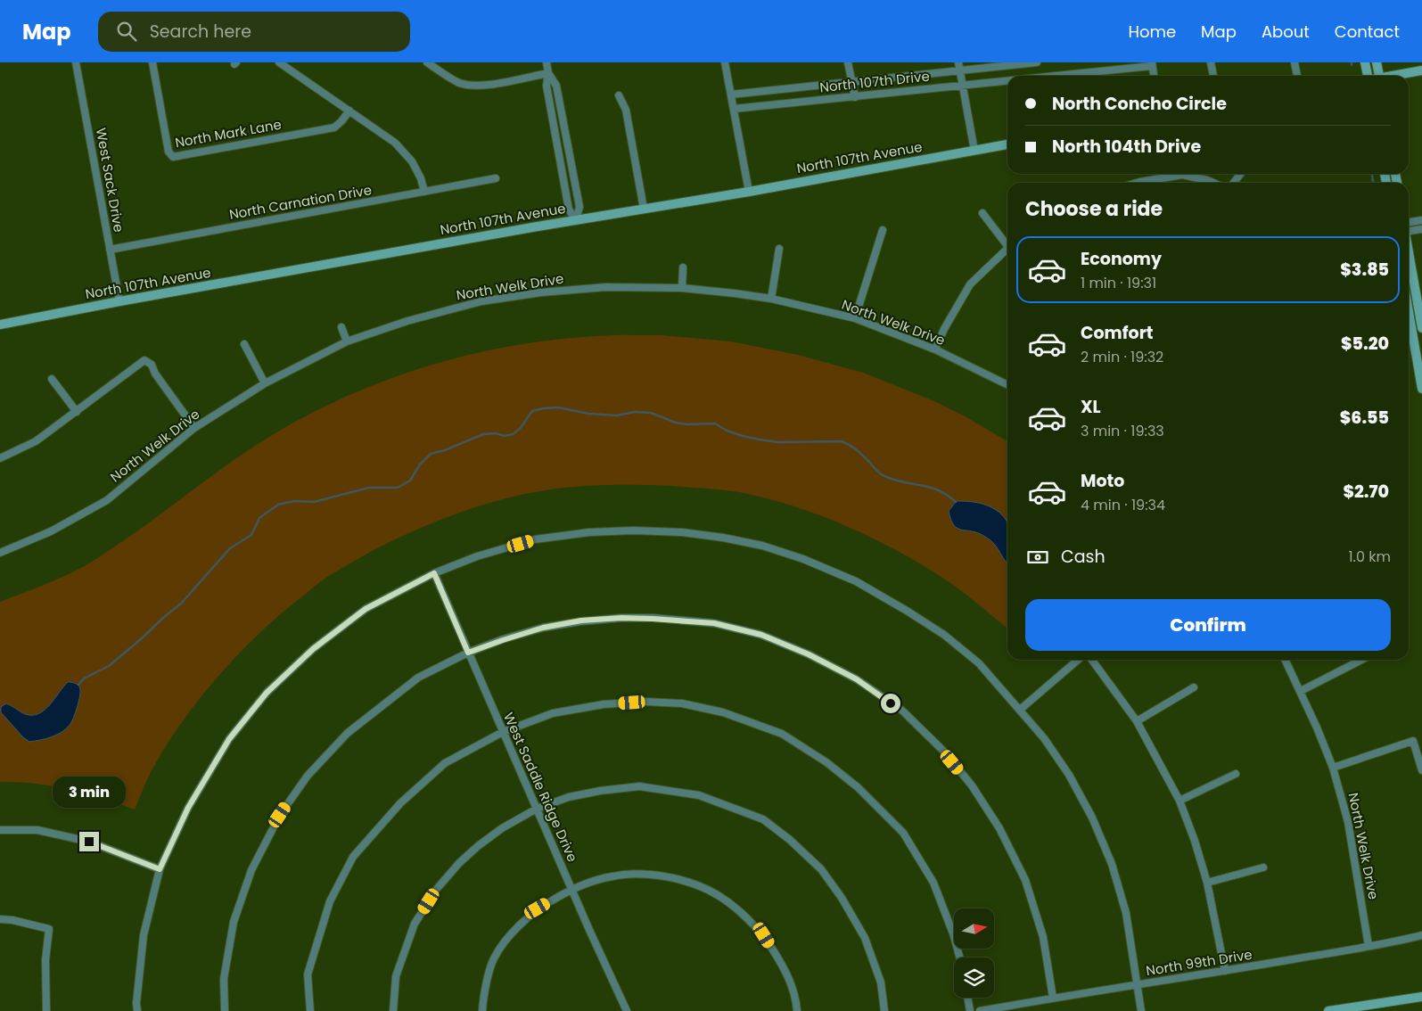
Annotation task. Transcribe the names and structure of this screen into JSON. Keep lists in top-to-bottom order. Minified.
{"streets":{"main road":["North 107th Avenue"],"street":["North 107th Drive","North Mark Lane","West Sack Drive","North Carnation Drive","North Welk Drive","West Saddle Ridge Drive","North 99th Drive"]},"crossings":[["North 107th Avenue","West Sack Drive"],["West Sack Drive","North Carnation Drive"],["North Welk Drive","North 99th Drive"]],"north":"right","page":{"header":"Map","search":"Search here","nav":["Home","Map","About","Contact"],"banner":["North Concho Circle","North 104th Drive"],"heading":"Choose a ride","list":[{"name":"Economy","note":"1 min · 19:31","value":"$3.85"},{"name":"Comfort","note":"2 min · 19:32","value":"$5.20"},{"name":"XL","note":"3 min · 19:33","value":"$6.55"},{"name":"Moto","note":"4 min · 19:34","value":"$2.70"}],"pay":["Cash","1.0 km"],"buttons":"Confirm","bubble":"3 min"}}
